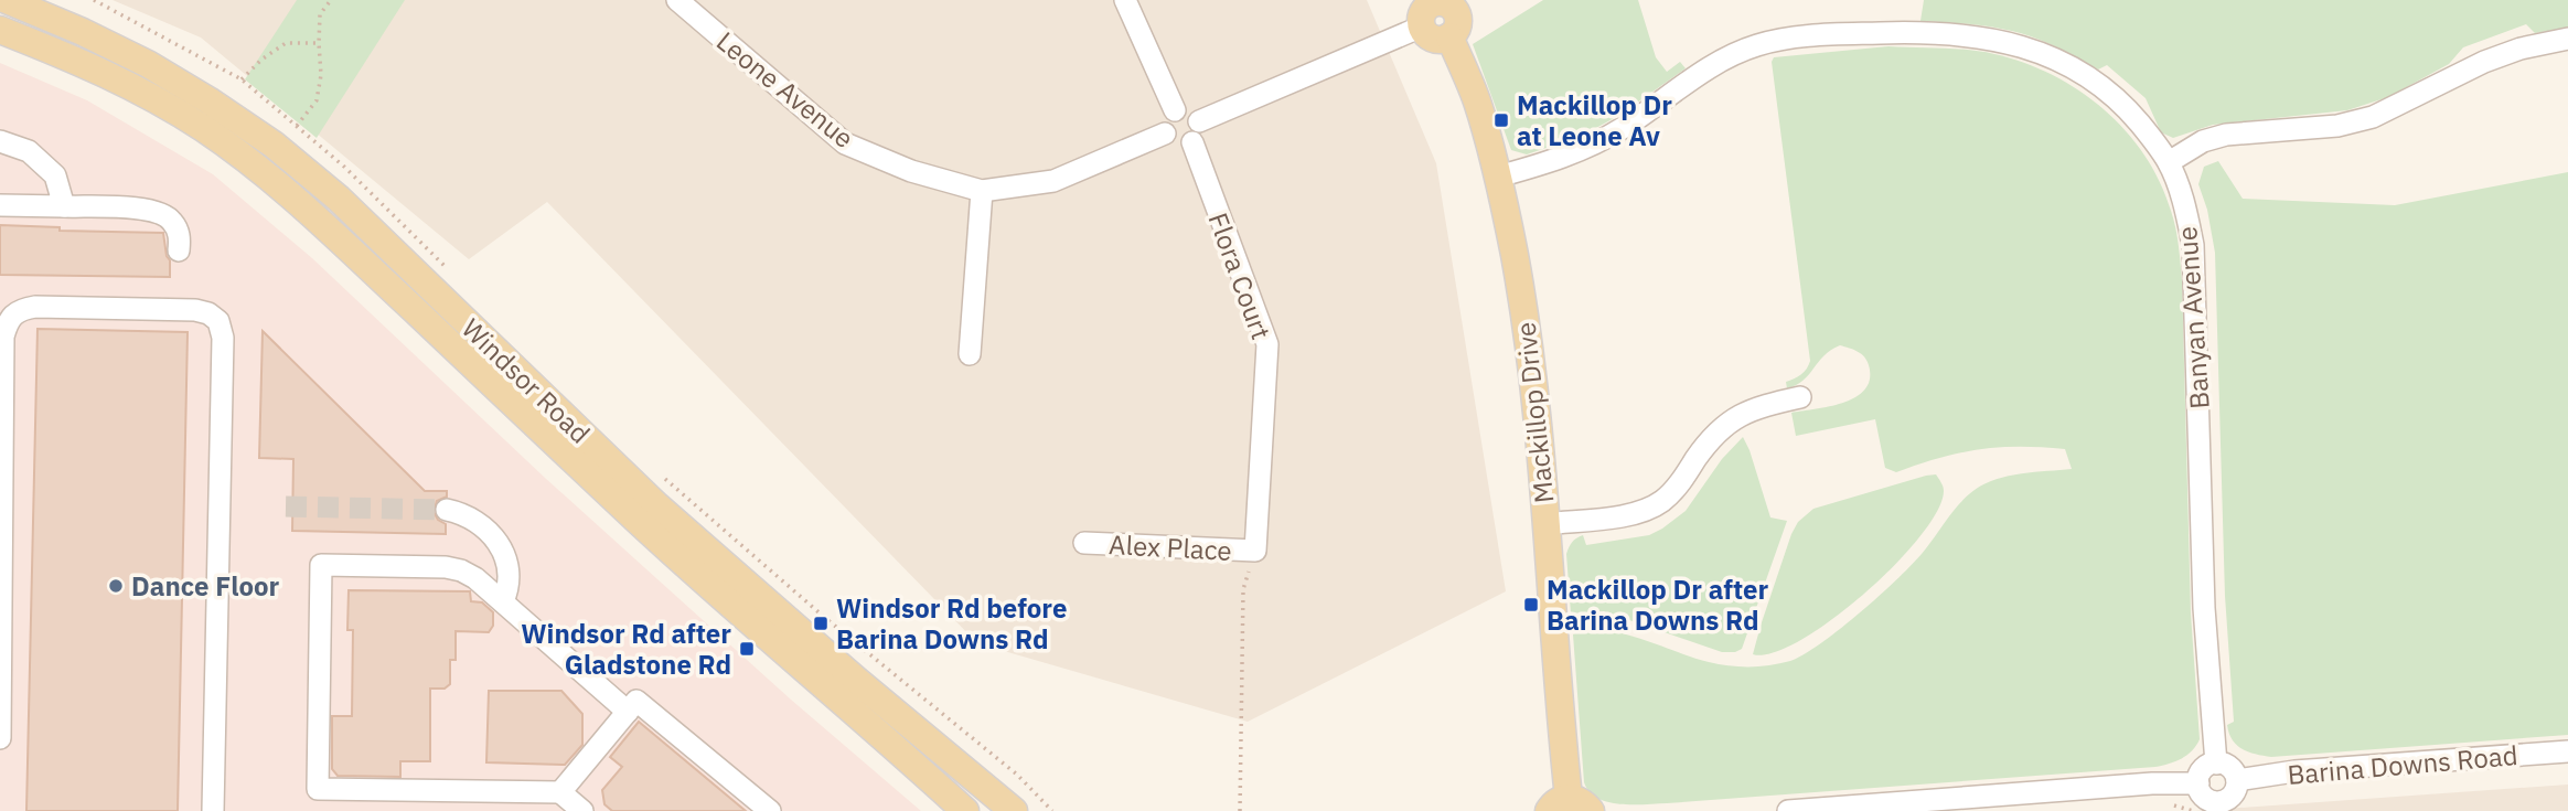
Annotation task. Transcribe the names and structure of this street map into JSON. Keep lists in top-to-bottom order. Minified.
{"streets":{"main road":["Windsor Road","Mackillop Drive"],"street":["Leone Avenue","Flora Court","Banyan Avenue","Alex Place","Barina Downs Road"]},"crossings":[["Leone Avenue","Flora Court"],["Flora Court","Alex Place"],["Banyan Avenue","Mackillop Drive"],["Banyan Avenue","Barina Downs Road"]],"places":{"transit":["Mackillop Dr at Leone Av","Mackillop Dr after Barina Downs Rd","Windsor Rd before Barina Downs Rd","Windsor Rd after Gladstone Rd"],"other":["Dance Floor"]}}
